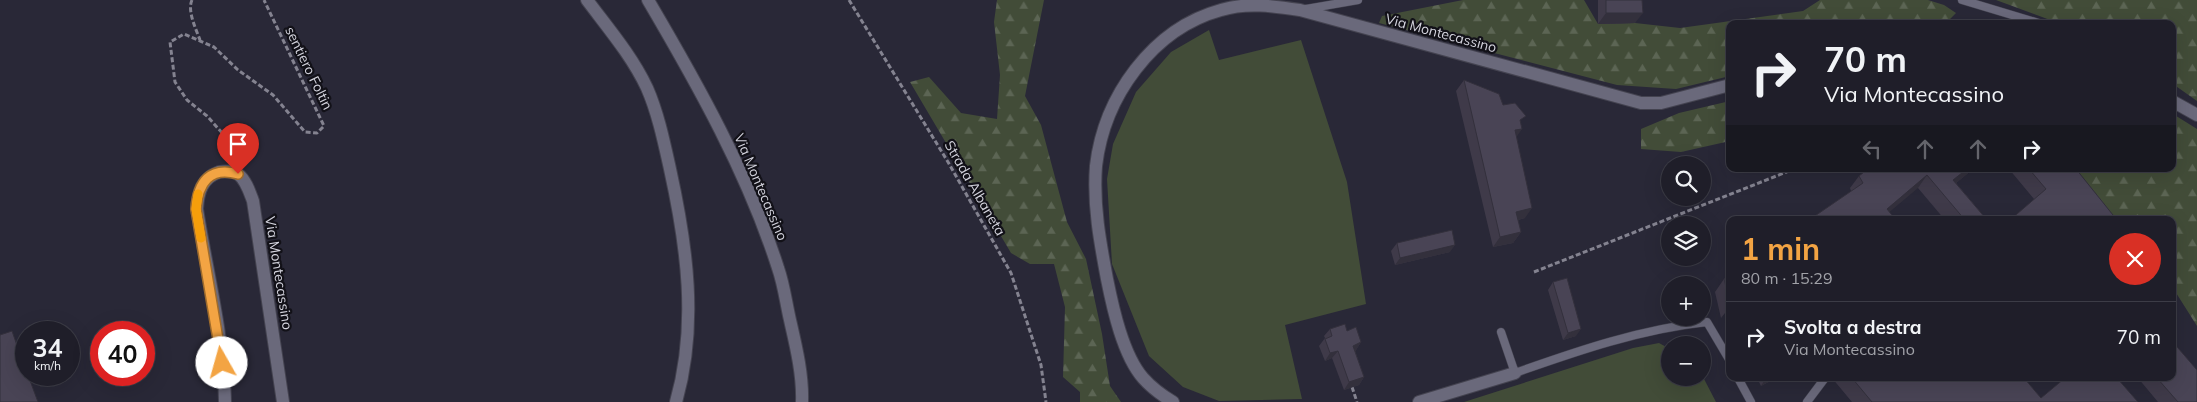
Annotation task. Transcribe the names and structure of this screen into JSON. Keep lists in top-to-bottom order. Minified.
{"streets":{"street":["Via Montecassino"],"path":["sentiero Foltin","Strada Albaneta"]},"crossings":[["Via Montecassino","sentiero Foltin"]],"page":{"turn":["70 m","Via Montecassino"],"map_buttons":["+","−"],"heading":["1 min","80 m · 15:29"],"list":[{"name":"Svolta a destra","note":"Via Montecassino","value":"70 m"}],"speed":"34 km/h","limit":"40"}}
